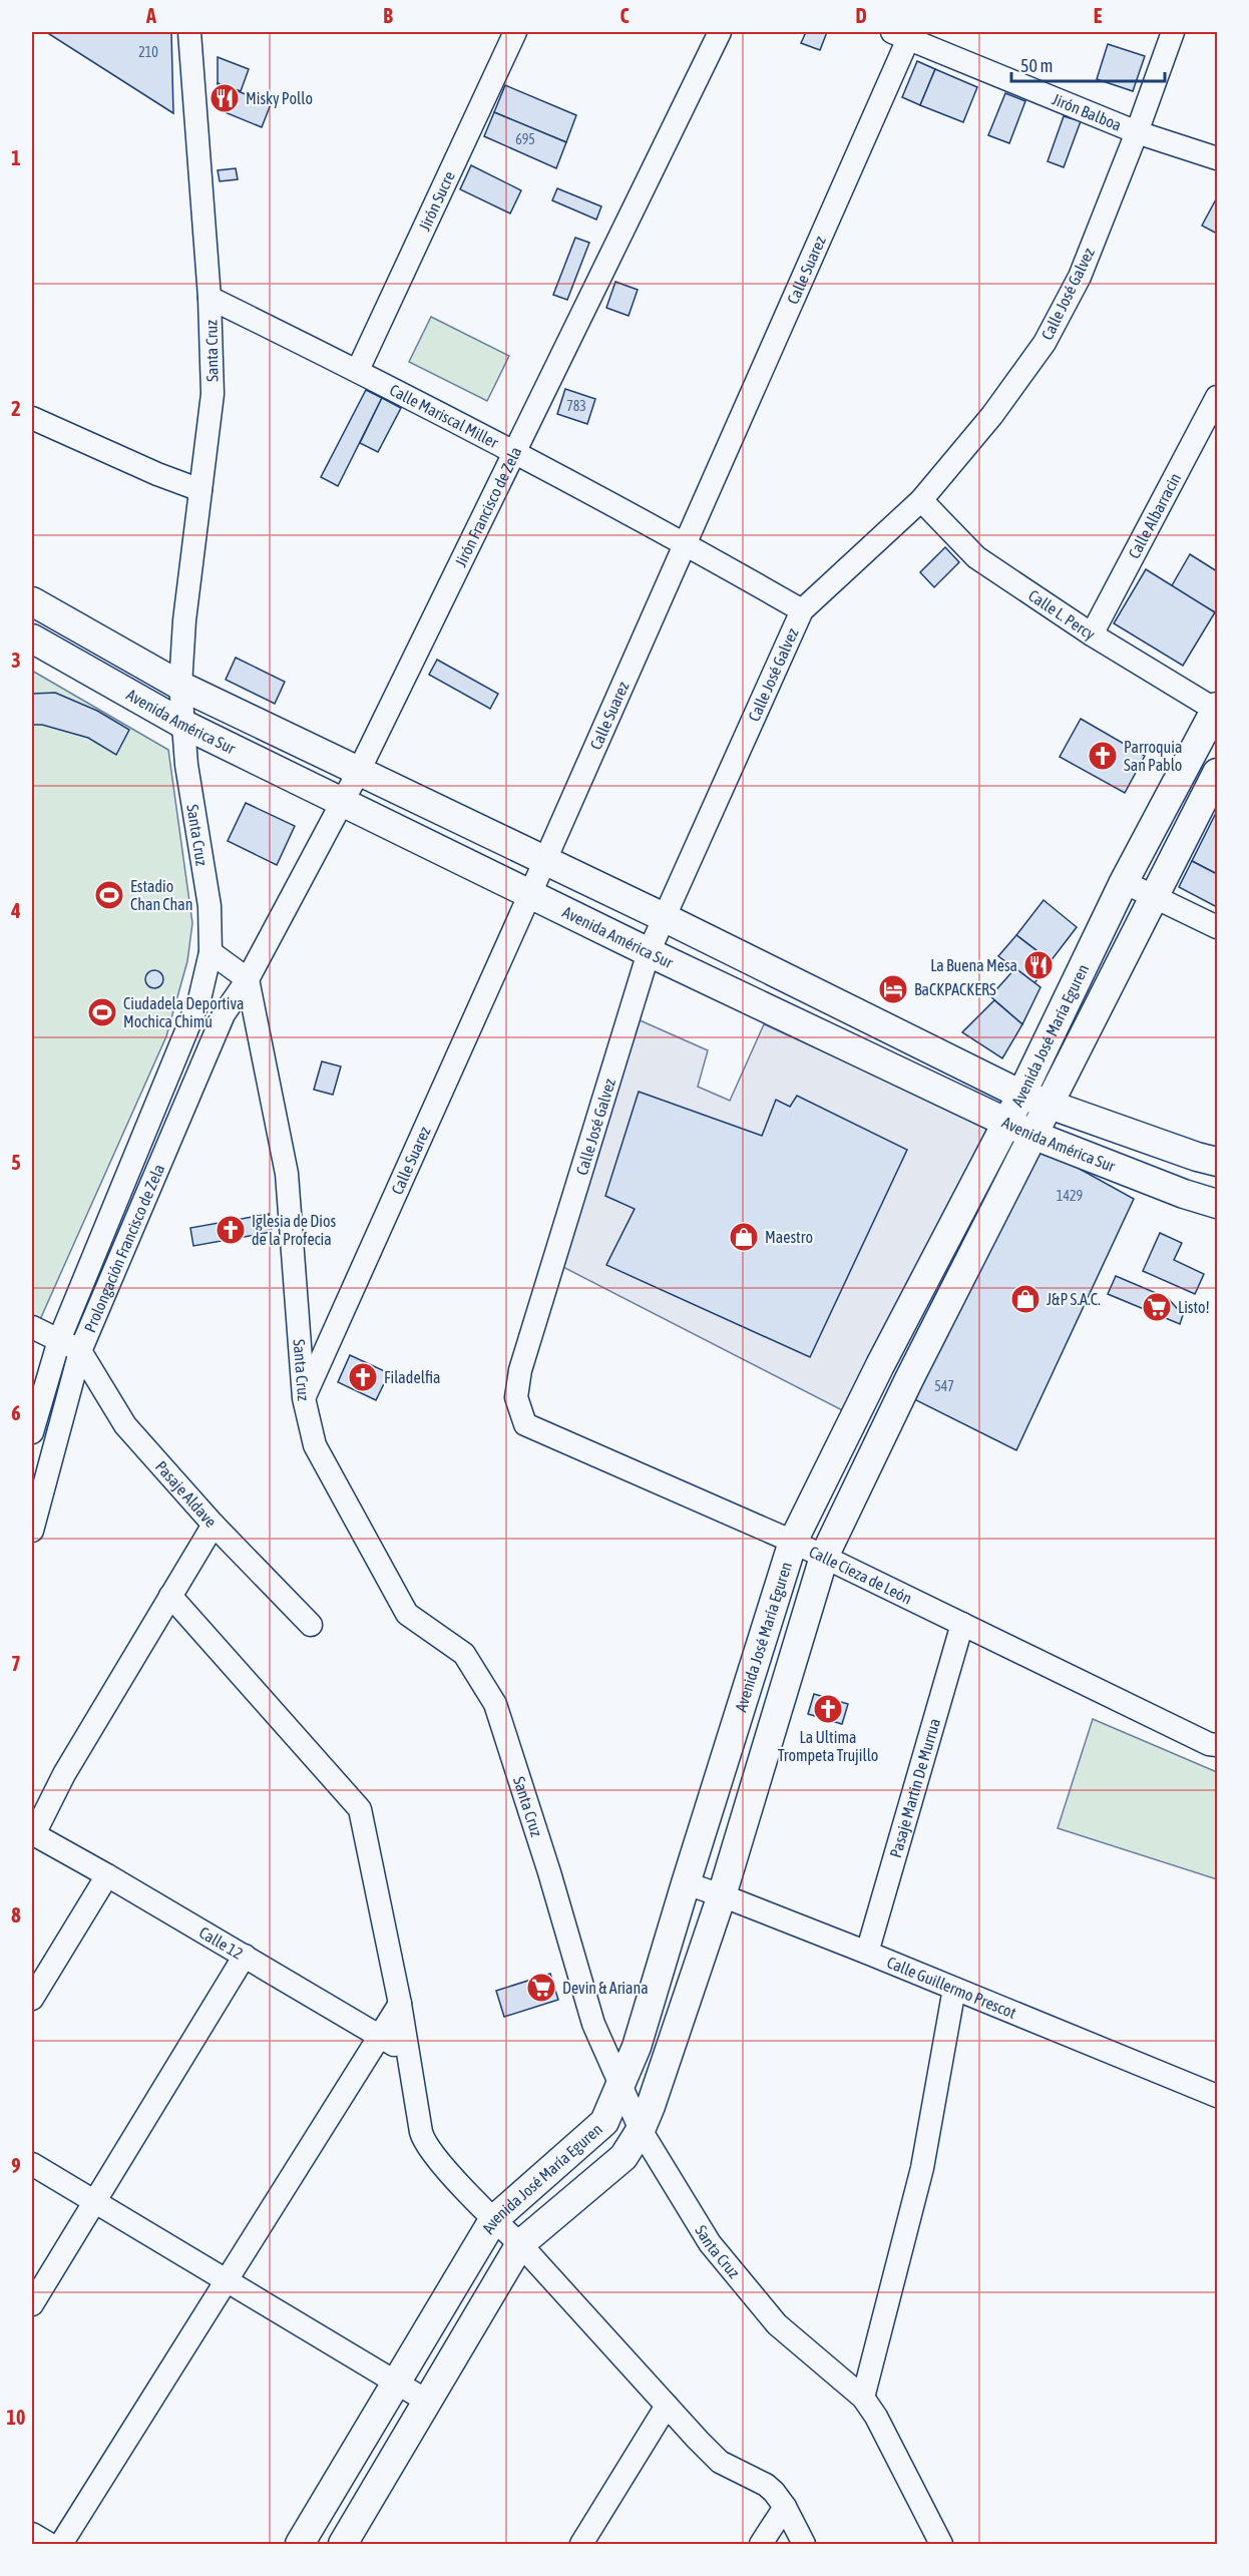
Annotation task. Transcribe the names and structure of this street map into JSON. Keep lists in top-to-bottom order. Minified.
{"streets":{"main road":["Avenida América Sur","Avenida José María Eguren"],"street":["Jirón Balboa","Jirón Sucre","Calle Suarez","Calle José Galvez","Santa Cruz","Calle Mariscal Miller","Jirón Francisco de Zela","Calle Albarracin","Calle L. Percy","Prolongación Francisco de Zela","Pasaje Aldave","Calle Cieza de León","Pasaje Martin De Murrua","Calle 12","Calle Guillermo Prescot"]},"crossings":[["Jirón Balboa","Calle Suarez"],["Jirón Balboa","Calle José Galvez"],["Jirón Sucre","Calle Mariscal Miller"],["Calle Suarez","Santa Cruz"],["Calle Suarez","Calle Mariscal Miller"],["Calle Suarez","Avenida América Sur"],["Calle José Galvez","Calle Mariscal Miller"],["Calle José Galvez","Calle L. Percy"],["Calle José Galvez","Avenida América Sur"],["Calle José Galvez","Calle Cieza de León"],["Santa Cruz","Calle Mariscal Miller"],["Santa Cruz","Jirón Francisco de Zela"],["Santa Cruz","Avenida América Sur"],["Santa Cruz","Avenida José María Eguren"],["Santa Cruz","Prolongación Francisco de Zela"],["Calle Mariscal Miller","Jirón Francisco de Zela"],["Jirón Francisco de Zela","Avenida América Sur"],["Jirón Francisco de Zela","Prolongación Francisco de Zela"],["Calle Albarracin","Calle L. Percy"],["Calle L. Percy","Avenida José María Eguren"],["Avenida América Sur","Avenida José María Eguren"],["Avenida José María Eguren","Calle Cieza de León"],["Avenida José María Eguren","Calle Guillermo Prescot"],["Prolongación Francisco de Zela","Pasaje Aldave"],["Calle Cieza de León","Pasaje Martin De Murrua"],["Pasaje Martin De Murrua","Calle Guillermo Prescot"]],"places":{"restaurant":["Misky Pollo","La Buena Mesa"],"church":["Parroquia San Pablo","Iglesia de Dios de la Profecia","Filadelfia","La Ultima Trompeta Trujillo"],"sports":["Estadio Chan Chan","Ciudadela Deportiva Mochica Chimú"],"hotel":["BaCKPACKERS"],"shop":["Maestro","J&P S.A.C."],"supermarket":["Listo!","Devin & Ariana"]},"house_numbers":["210","695","783","1429","547"],"scale_bar":"50 m","grid":{"columns":["A","B","C","D","E"],"rows":["1","2","3","4","5","6","7","8","9","10"]}}
